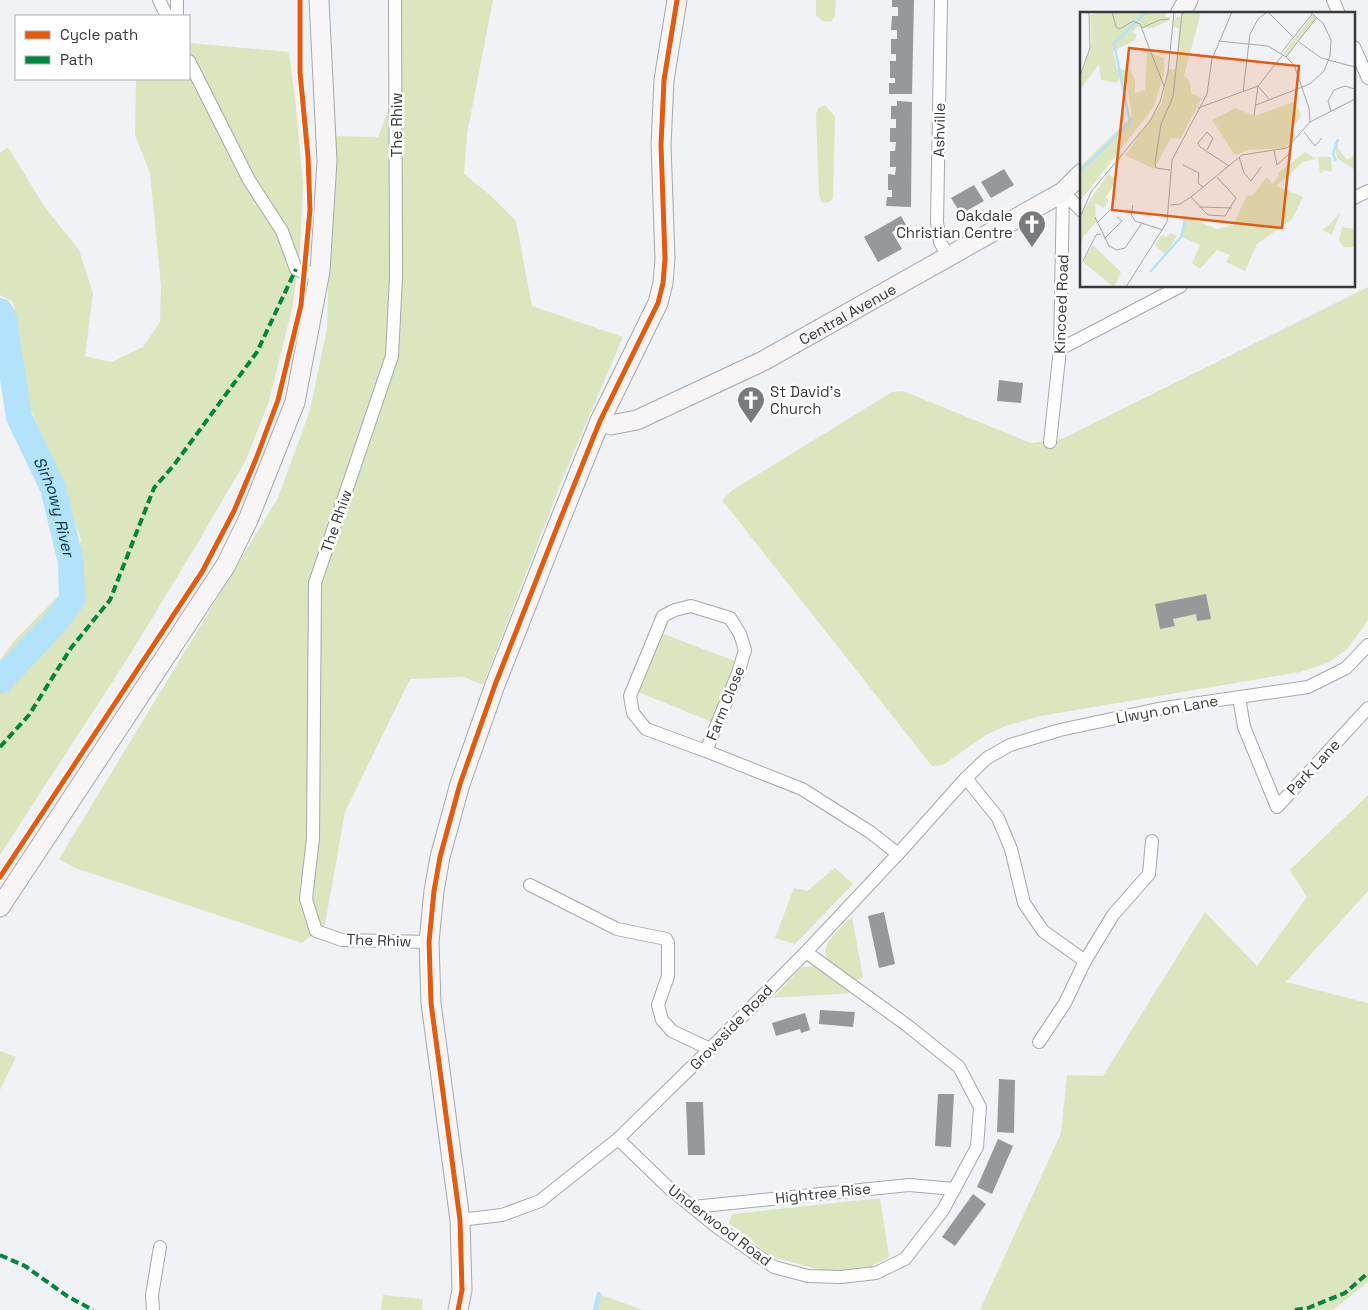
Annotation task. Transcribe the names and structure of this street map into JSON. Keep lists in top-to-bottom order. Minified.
{"streets":{"street":["The Rhiw","Ashville","Kincoed Road","Central Avenue","Farm Close","Llwyn on Lane","Park Lane","Groveside Road","Hightree Rise","Underwood Road"]},"crossings":[["Ashville","Central Avenue"],["Kincoed Road","Central Avenue"],["Farm Close","Groveside Road"],["Llwyn on Lane","Park Lane"],["Llwyn on Lane","Groveside Road"],["Groveside Road","Underwood Road"],["Hightree Rise","Underwood Road"]],"water":["Sirhowy River"],"places":{"church":["Oakdale Christian Centre","St David's Church"]},"legend":["Cycle path","Path"]}
